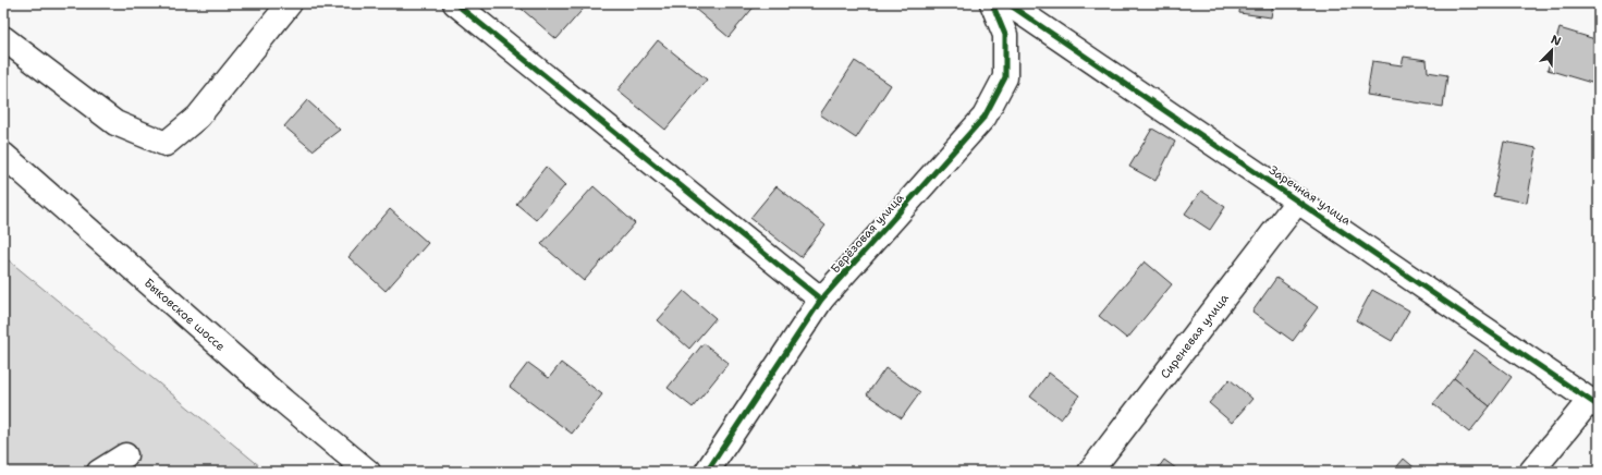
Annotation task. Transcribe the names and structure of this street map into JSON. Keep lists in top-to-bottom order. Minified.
{"streets":{"street":["Заречная улица","Берёзовая улица","Быковское шоссе","Сиреневая улица"]},"crossings":[["Заречная улица","Сиреневая улица"]],"north":"top right"}
